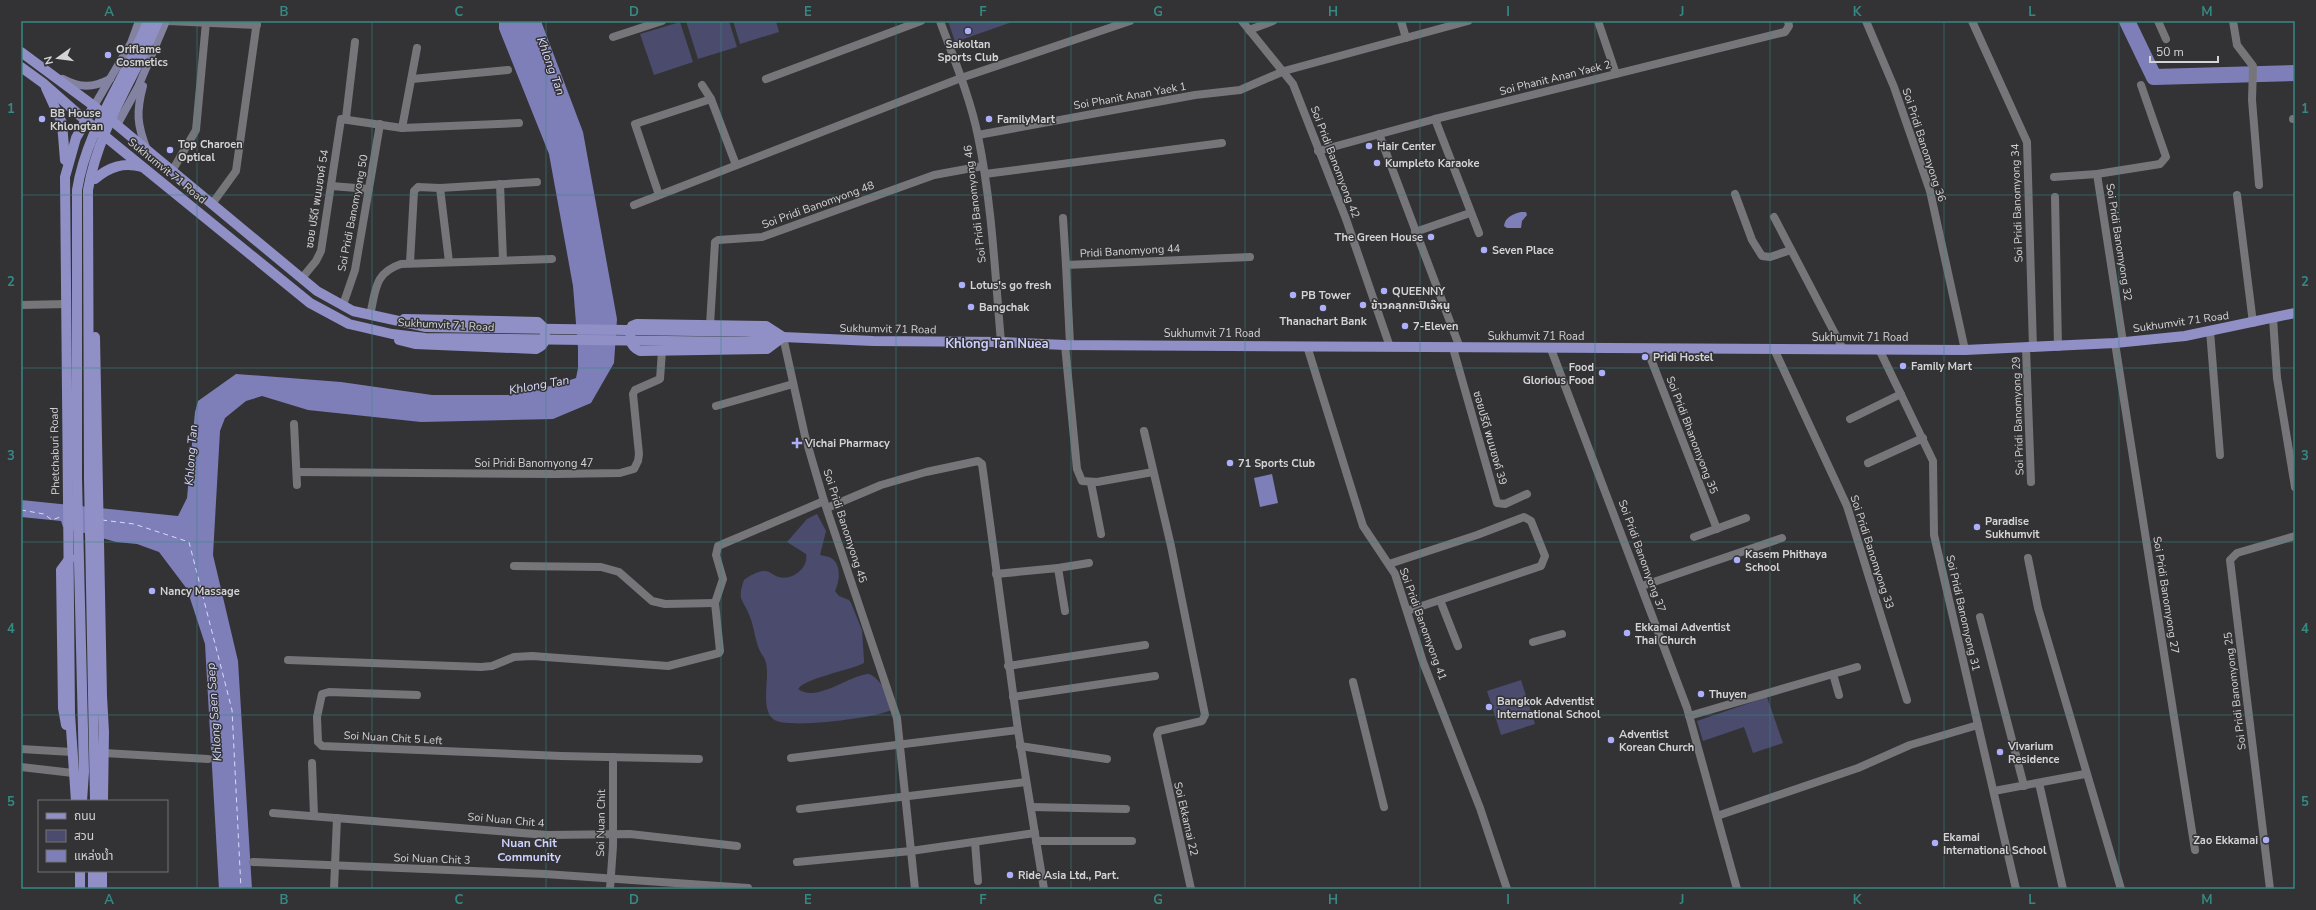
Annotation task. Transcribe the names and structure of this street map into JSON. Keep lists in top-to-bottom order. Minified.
{"streets":{"main road":["Sukhumvit 71 Road","Phetchaburi Road"],"street":["Soi Phanit Anan Yaek 2","Soi Phanit Anan Yaek 1","Soi Pridi Banomyong 36","Soi Pridi Banomyong 42","ซอย ปรีดี พนมยงค์ 54","Soi Pridi Banomyong 34","Soi Pridi Banomyong 46","Soi Pridi Banomyong 48","Soi Pridi Banomyong 50","Soi Pridi Banomyong 32","Pridi Banomyong 44","Soi Pridi Banomyong 29","Soi Pridi Bhanomyong 35","ซอยปรีดี พนมยงค์ 39","Soi Pridi Banomyong 47","Soi Pridi Banomyong 45","Soi Pridi Banomyong 33","Soi Pridi Banomyong 37","Soi Pridi Banomyong 27","Soi Pridi Banomyong 31","Soi Pridi Banomyong 41","Soi Pridi Banomyong 25","Soi Nuan Chit 5 Left","Soi Ekkamai 22","Soi Nuan Chit 4","Soi Nuan Chit","Soi Nuan Chit 3"]},"crossings":[["Soi Phanit Anan Yaek 2","Soi Pridi Banomyong 42"],["Soi Phanit Anan Yaek 1","Soi Pridi Banomyong 42"],["Soi Phanit Anan Yaek 1","Soi Pridi Banomyong 46"],["Soi Pridi Banomyong 36","Sukhumvit 71 Road"],["Soi Pridi Banomyong 42","Sukhumvit 71 Road"],["Sukhumvit 71 Road","ซอย ปรีดี พนมยงค์ 54"],["Sukhumvit 71 Road","Soi Pridi Banomyong 34"],["Sukhumvit 71 Road","Soi Pridi Banomyong 46"],["Sukhumvit 71 Road","Soi Pridi Banomyong 50"],["Sukhumvit 71 Road","Soi Pridi Banomyong 32"],["Sukhumvit 71 Road","Pridi Banomyong 44"],["Sukhumvit 71 Road","Soi Pridi Banomyong 29"],["Sukhumvit 71 Road","Soi Pridi Bhanomyong 35"],["Sukhumvit 71 Road","ซอยปรีดี พนมยงค์ 39"],["Sukhumvit 71 Road","Phetchaburi Road"],["Sukhumvit 71 Road","Soi Pridi Banomyong 45"],["Sukhumvit 71 Road","Soi Pridi Banomyong 33"],["Sukhumvit 71 Road","Soi Pridi Banomyong 37"],["Sukhumvit 71 Road","Soi Pridi Banomyong 27"],["Sukhumvit 71 Road","Soi Pridi Banomyong 31"],["Sukhumvit 71 Road","Soi Pridi Banomyong 41"],["Soi Pridi Banomyong 34","Soi Pridi Banomyong 29"],["Soi Pridi Banomyong 46","Soi Pridi Banomyong 48"],["Soi Pridi Banomyong 32","Soi Pridi Banomyong 27"],["Soi Nuan Chit 5 Left","Soi Nuan Chit"],["Soi Nuan Chit 4","Soi Nuan Chit"],["Soi Nuan Chit","Soi Nuan Chit 3"]],"districts":["Khlong Tan Nuea","Nuan Chit Community"],"water":["Khlong Tan","Khlong Saen Saep"],"places":{"other":["Sakoltan Sports Club","Oriflame Cosmetics","BB House Khlongtan","FamilyMart","Hair Center","Top Charoen Optical","Kumpleto Karaoke","The Green House","Seven Place","Lotus's go fresh","QUEENNY","PB Tower","ข้าวคลุกกะปิเจ๊หนู","Bangchak","Thanachart Bank","7-Eleven","Pridi Hostel","Family Mart","Food Glorious Food","71 Sports Club","Paradise Sukhumvit","Kasem Phithaya School","Nancy Massage","Ekkamai Adventist Thai Church","Thuyen","Bangkok Adventist International School","Adventist Korean Church","Vivarium Residence","Zao Ekkamai","Ekamai International School","Ride Asia Ltd., Part."],"health":["Vichai Pharmacy"]},"legend":["ถนน","สวน","แหล่งน้ำ"],"scale_bar":"50 m","north":"left","grid":{"columns":["A","B","C","D","E","F","G","H","I","J","K","L","M"],"rows":["1","2","3","4","5"]}}
